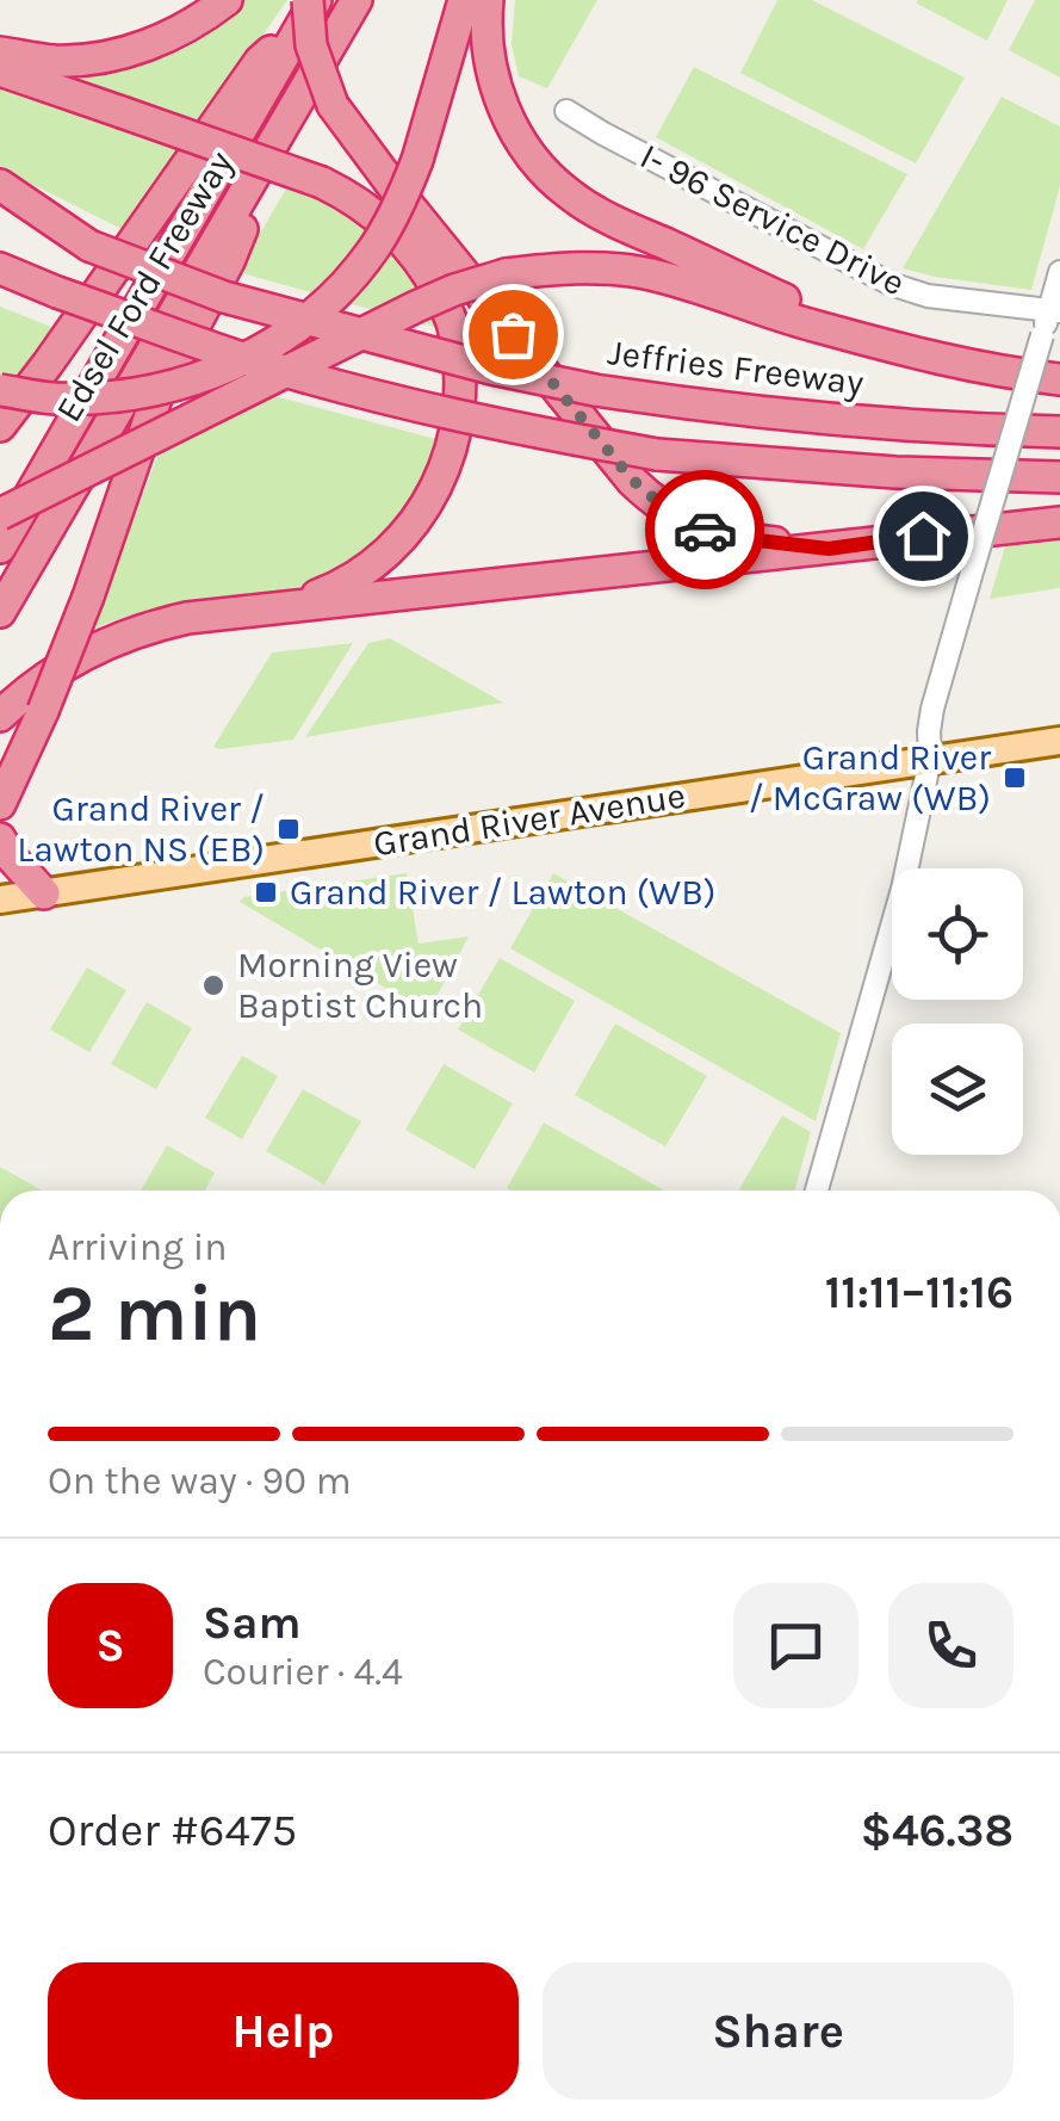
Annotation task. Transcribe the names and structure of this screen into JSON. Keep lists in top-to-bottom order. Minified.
{"streets":{"highway":["Edsel Ford Freeway","Jeffries Freeway"],"main road":["Grand River Avenue"],"street":["I- 96 Service Drive"]},"places":{"transit":["Grand River / McGraw (WB)","Grand River / Lawton NS (EB)","Grand River / Lawton (WB)"],"other":["Morning View Baptist Church"]},"page":{"heading":["2 min","Arriving in","11:11–11:16"],"panel":["Sam","Courier · 4.4","Order #6475","$46.38"],"bar":"On the way · 90 m","round":"S","buttons":["Help","Share"]}}
